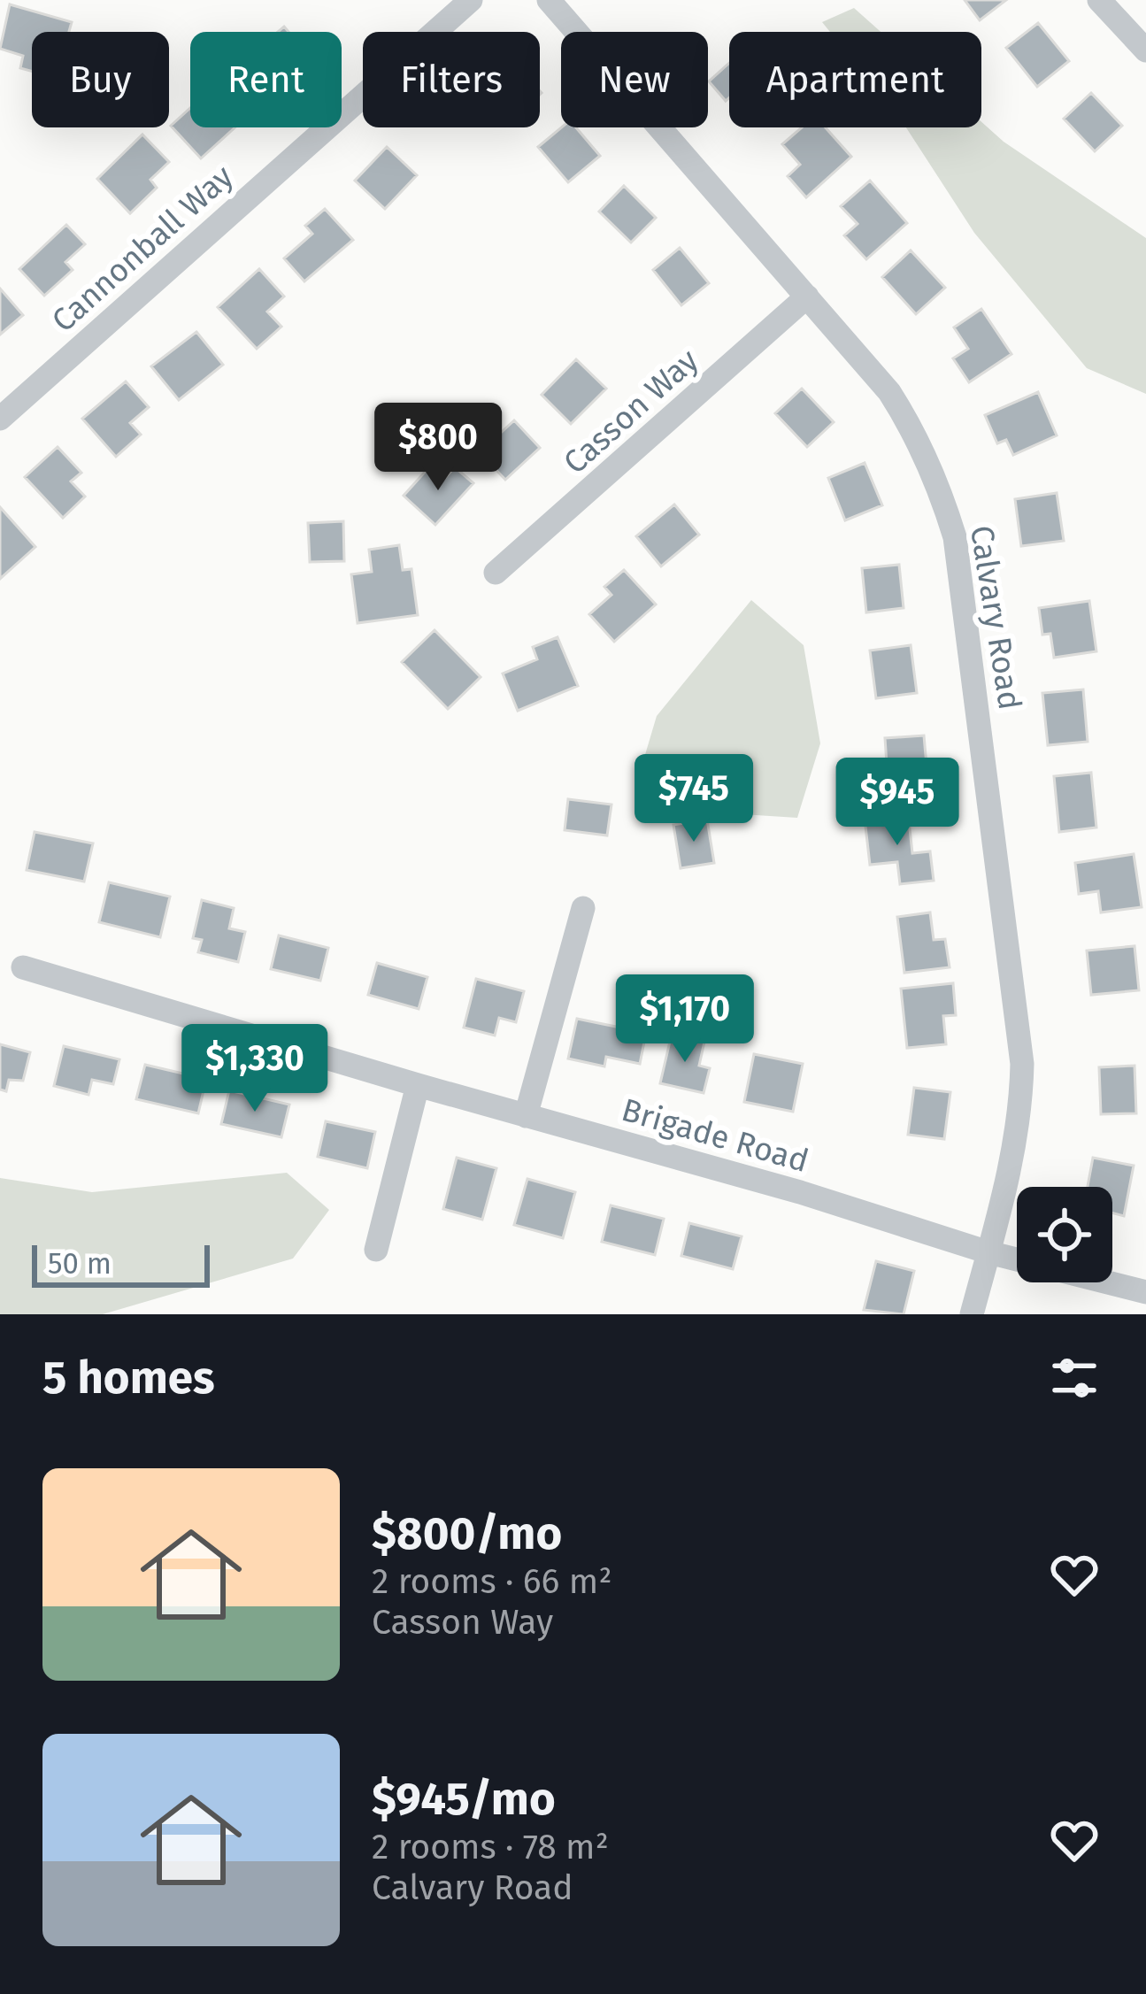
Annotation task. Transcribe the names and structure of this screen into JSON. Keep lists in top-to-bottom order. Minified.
{"streets":{"street":["Cannonball Way","Casson Way","Calvary Road","Brigade Road"]},"crossings":[["Casson Way","Calvary Road"],["Calvary Road","Brigade Road"]],"scale_bar":"50 m","page":{"chip":["Buy","Rent","Filters","New","Apartment"],"price":["$800","$745","$945","$1,170","$1,330"],"scale":"50 m","heading":"5 homes","list":[{"name":"$800/mo","note":"2 rooms · 66 m² · Casson Way"},{"name":"$945/mo","note":"2 rooms · 78 m² · Calvary Road"}]}}
